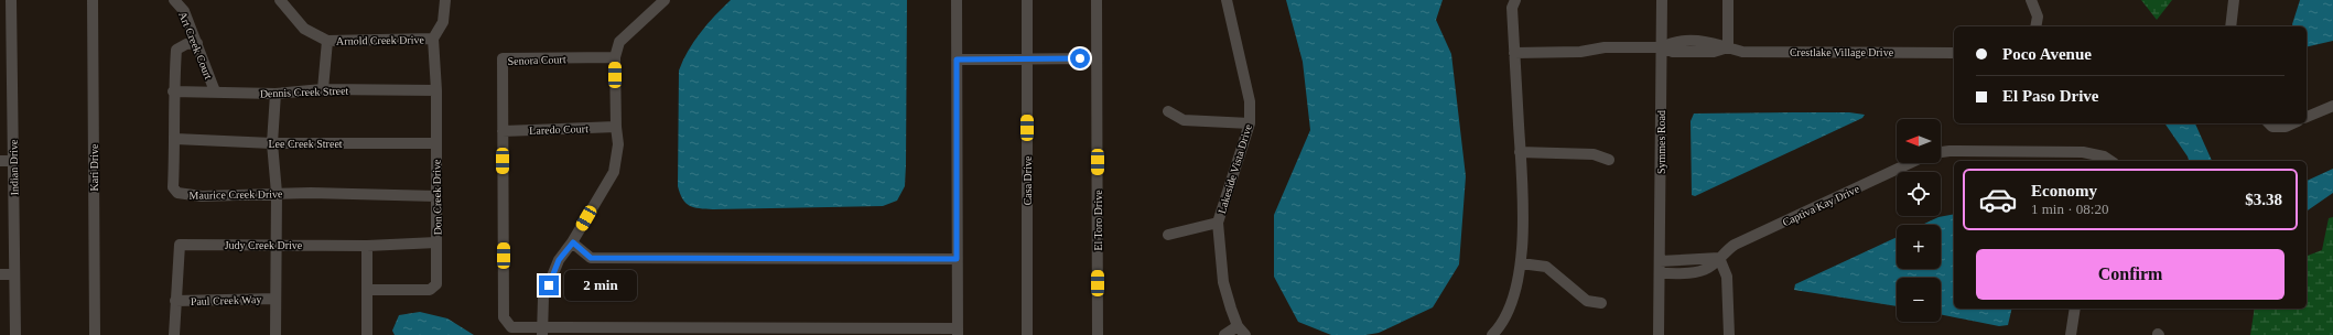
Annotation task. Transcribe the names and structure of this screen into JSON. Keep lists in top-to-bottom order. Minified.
{"streets":{"street":["Arnold Creek Drive","Art Creek Court","Crestlake Village Drive","Senora Court","Dennis Creek Street","Laredo Court","Symmes Road","Lee Creek Street","Indian Drive","Kari Drive","Lakeside Vista Drive","Casa Drive","Maurice Creek Drive","Don Creek Drive","Captiva Kay Drive","El Toro Drive","Judy Creek Drive","Paul Creek Way"]},"crossings":[["Arnold Creek Drive","Dennis Creek Street"],["Arnold Creek Drive","Don Creek Drive"],["Art Creek Court","Dennis Creek Street"],["Art Creek Court","Maurice Creek Drive"],["Crestlake Village Drive","Symmes Road"],["Senora Court","Laredo Court"],["Dennis Creek Street","Maurice Creek Drive"],["Dennis Creek Street","Don Creek Drive"],["Lee Creek Street","Maurice Creek Drive"],["Lee Creek Street","Don Creek Drive"],["Maurice Creek Drive","Don Creek Drive"],["Don Creek Drive","Judy Creek Drive"],["Judy Creek Drive","Paul Creek Way"]],"north":"left","page":{"banner":["Poco Avenue","El Paso Drive"],"map_buttons":["+","−"],"list":[{"name":"Economy","note":"1 min · 08:20","value":"$3.38"}],"buttons":"Confirm","bubble":"2 min"}}
